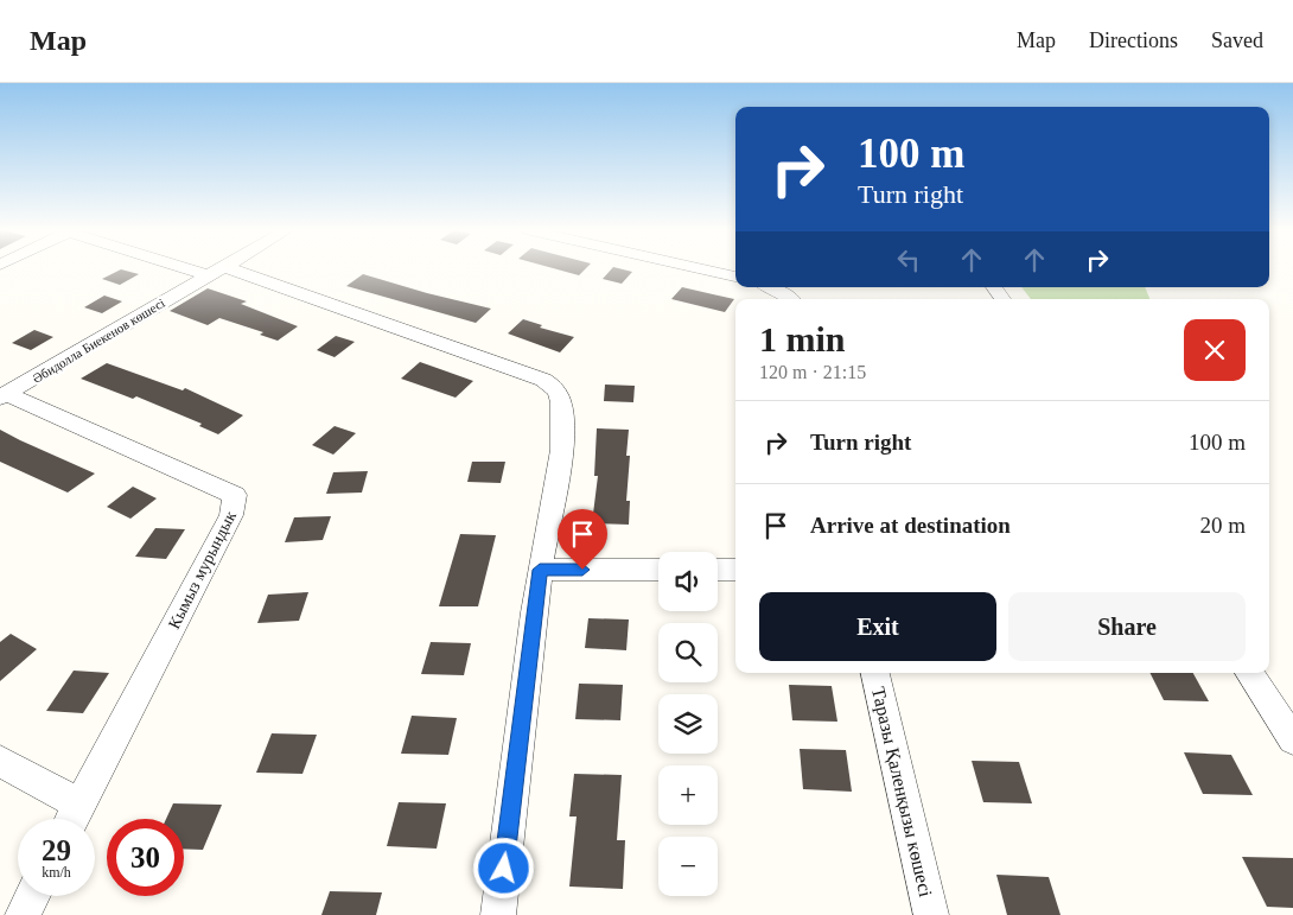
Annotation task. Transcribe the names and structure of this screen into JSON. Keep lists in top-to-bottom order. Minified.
{"streets":{"street":["Әбидолла Биекенов көшесі","Кымыз мурындык","Таразы Қаленқызы көшесі"]},"crossings":[["Әбидолла Биекенов көшесі","Кымыз мурындык"]],"page":{"header":"Map","nav":["Map","Directions","Saved"],"turn":["100 m","Turn right"],"heading":["1 min","120 m · 21:15"],"list":[{"name":"Turn right","value":"100 m"},{"name":"Arrive at destination","value":"20 m"}],"map_buttons":["+","−"],"buttons":["Exit","Share"],"speed":"29 km/h","limit":"30"}}
